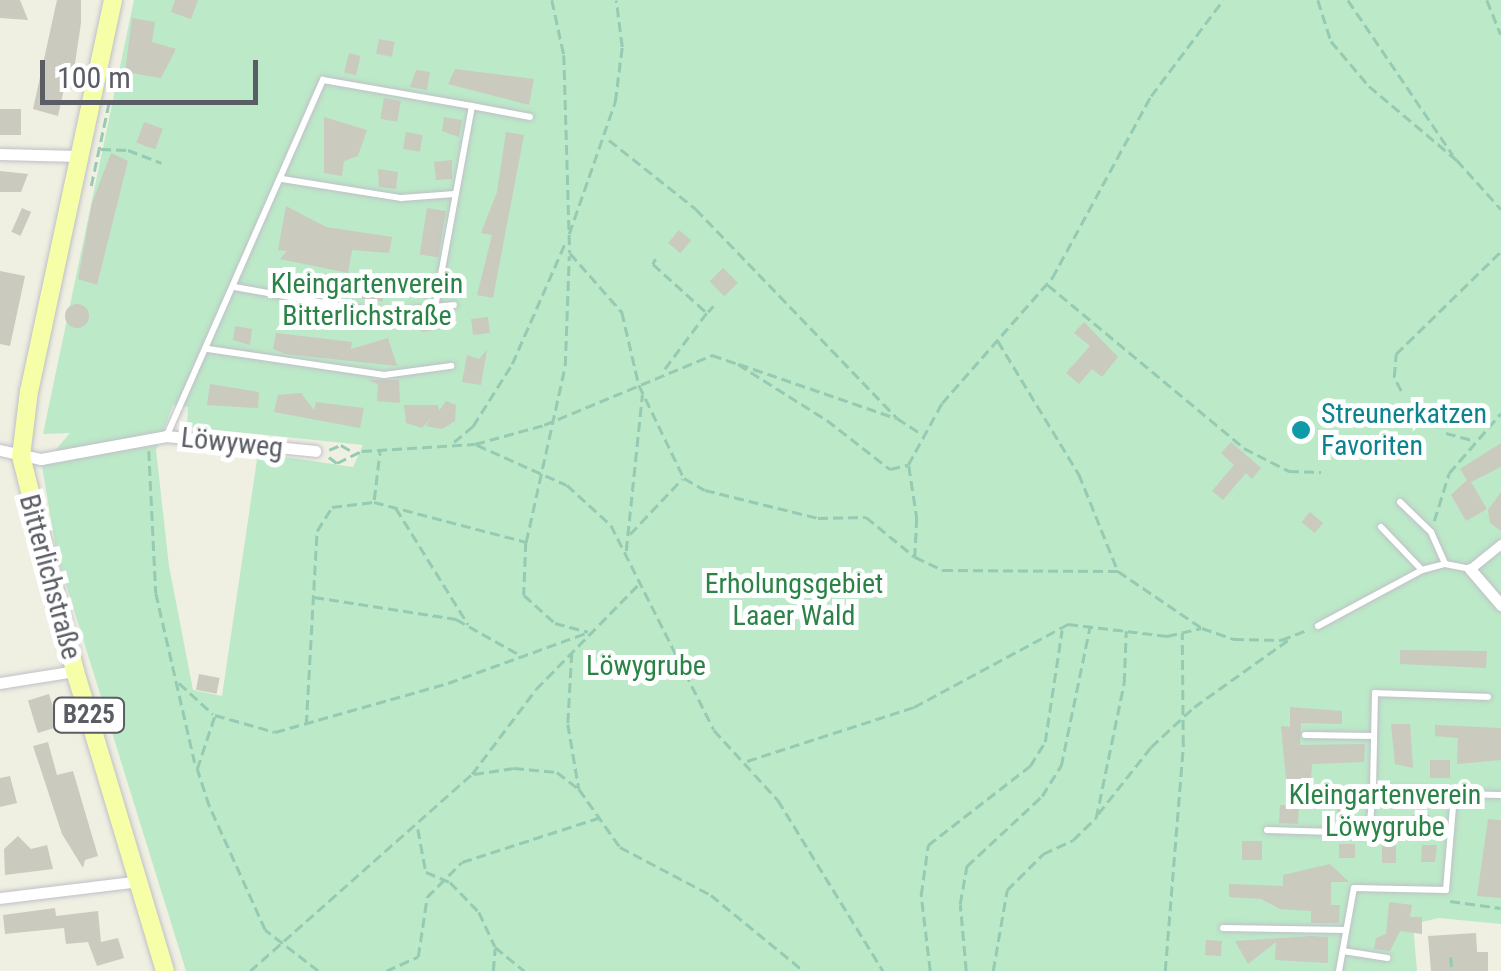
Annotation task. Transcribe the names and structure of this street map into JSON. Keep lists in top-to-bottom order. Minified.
{"streets":{"main road":["Bitterlichstraße","B225"],"street":["Löwyweg"]},"crossings":[["Löwyweg","Bitterlichstraße"]],"parks":["Kleingartenverein Bitterlichstraße","Erholungsgebiet Laaer Wald","Löwygrube","Kleingartenverein Löwygrube"],"places":["Streunerkatzen Favoriten"],"scale_bar":"100 m"}
